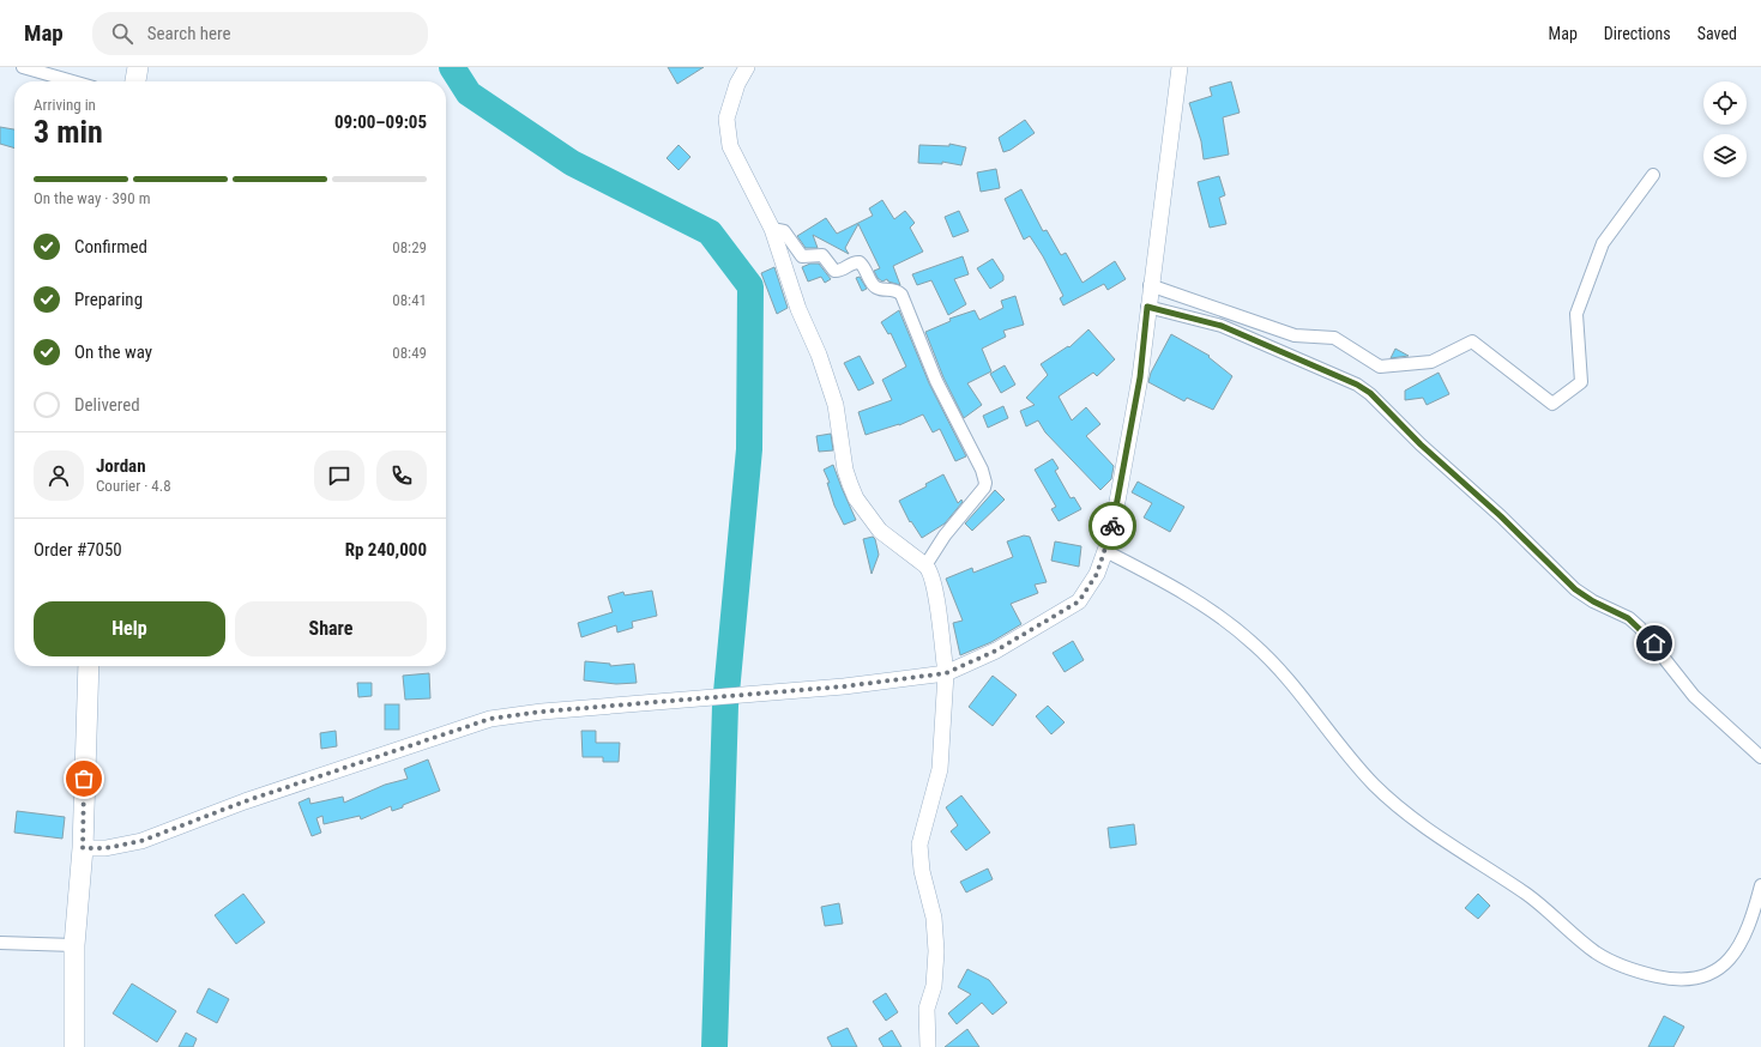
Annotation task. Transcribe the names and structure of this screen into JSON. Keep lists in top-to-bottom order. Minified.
{"page":{"header":"Map","search":"Search here","nav":["Map","Directions","Saved"],"heading":["3 min","Arriving in","09:00–09:05"],"panel":["Jordan","Courier · 4.8","Order #7050","Rp 240,000"],"bar":"On the way · 390 m","list":[["Confirmed","08:29"],["Preparing","08:41"],["On the way","08:49"],"Delivered"],"buttons":["Help","Share"]}}
